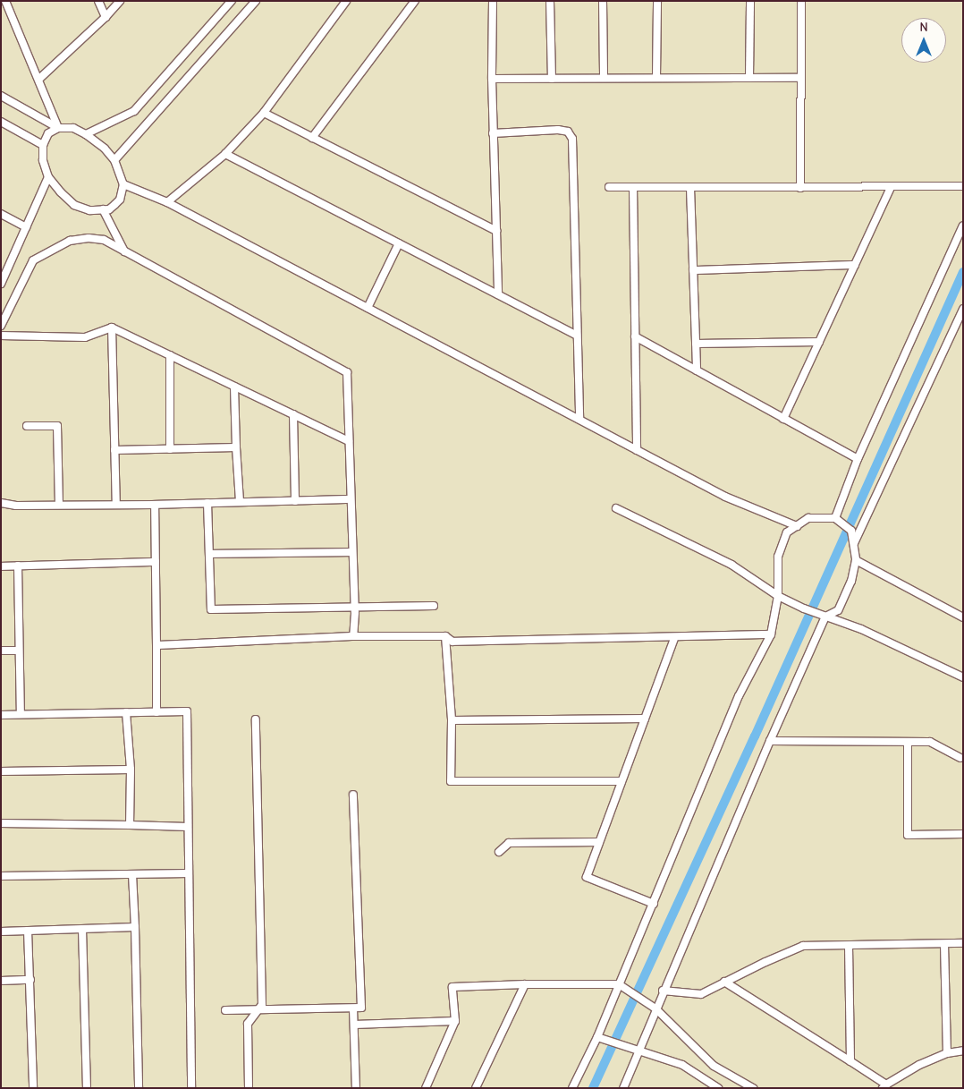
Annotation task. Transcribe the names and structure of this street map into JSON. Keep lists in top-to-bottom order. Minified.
{"north":"top"}
